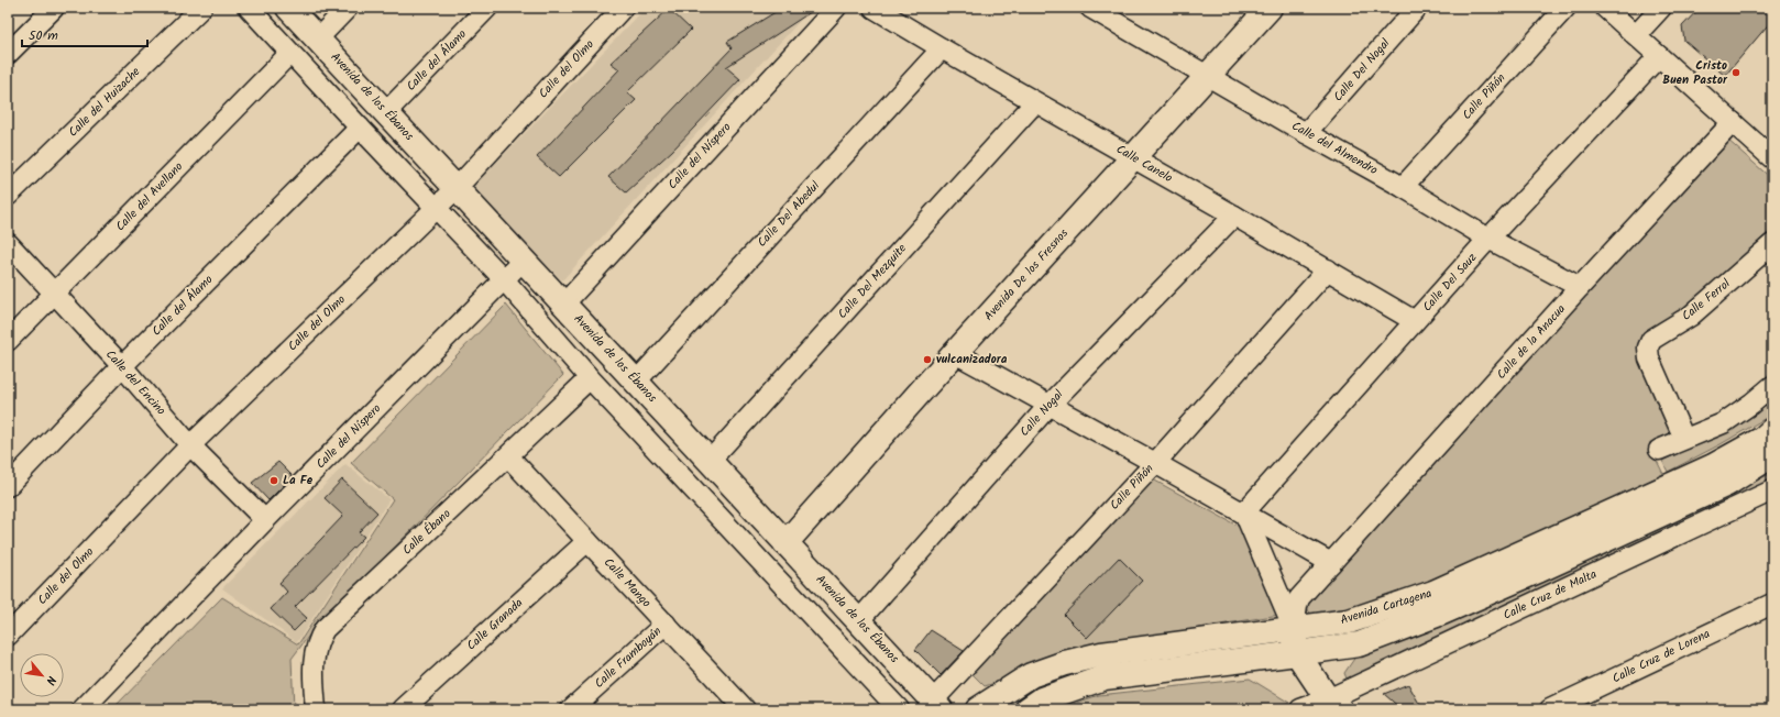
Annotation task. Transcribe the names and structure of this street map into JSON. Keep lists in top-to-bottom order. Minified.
{"streets":{"street":["Calle del Álamo","Calle del Olmo","Calle Del Nogal","Avenida de los Ébanos","Calle Piñón","Calle del Huizache","Calle del Almendro","Calle del Níspero","Calle Canelo","Calle del Avellano","Calle Del Abedul","Avenida De los Fresnos","Calle Del Mezquite","Calle Del Sauz","Calle Ferrol","Calle de la Anacua","Calle del Encino","Calle Nogal","Calle Ébano","Calle Mango","Calle Cruz de Malta","Avenida Cartagena","Calle Granada","Calle Cruz de Lorena","Calle Framboyán"]},"crossings":[["Calle del Álamo","Avenida de los Ébanos"],["Calle del Álamo","Calle del Encino"],["Calle del Olmo","Avenida de los Ébanos"],["Calle del Olmo","Calle del Encino"],["Calle Del Nogal","Calle del Almendro"],["Avenida de los Ébanos","Calle Piñón"],["Avenida de los Ébanos","Calle del Níspero"],["Avenida de los Ébanos","Calle Del Abedul"],["Avenida de los Ébanos","Avenida De los Fresnos"],["Avenida de los Ébanos","Calle Del Mezquite"],["Avenida de los Ébanos","Calle Nogal"],["Calle Piñón","Calle del Almendro"],["Calle Piñón","Calle Canelo"],["Calle del Almendro","Avenida De los Fresnos"],["Calle del Almendro","Calle Del Sauz"],["Calle del Almendro","Calle de la Anacua"],["Calle del Níspero","Calle del Encino"],["Calle Canelo","Calle Del Abedul"],["Calle Canelo","Avenida De los Fresnos"],["Calle Canelo","Calle Del Mezquite"],["Calle Canelo","Calle Del Sauz"],["Calle Canelo","Calle Nogal"],["Calle del Avellano","Calle del Encino"],["Calle de la Anacua","Avenida Cartagena"],["Calle Ébano","Calle Mango"],["Calle Mango","Calle Granada"],["Calle Mango","Calle Framboyán"]],"places":["Cristo Buen Pastor","vulcanizadora","La Fe"],"scale_bar":"50 m","north":"bottom right"}
